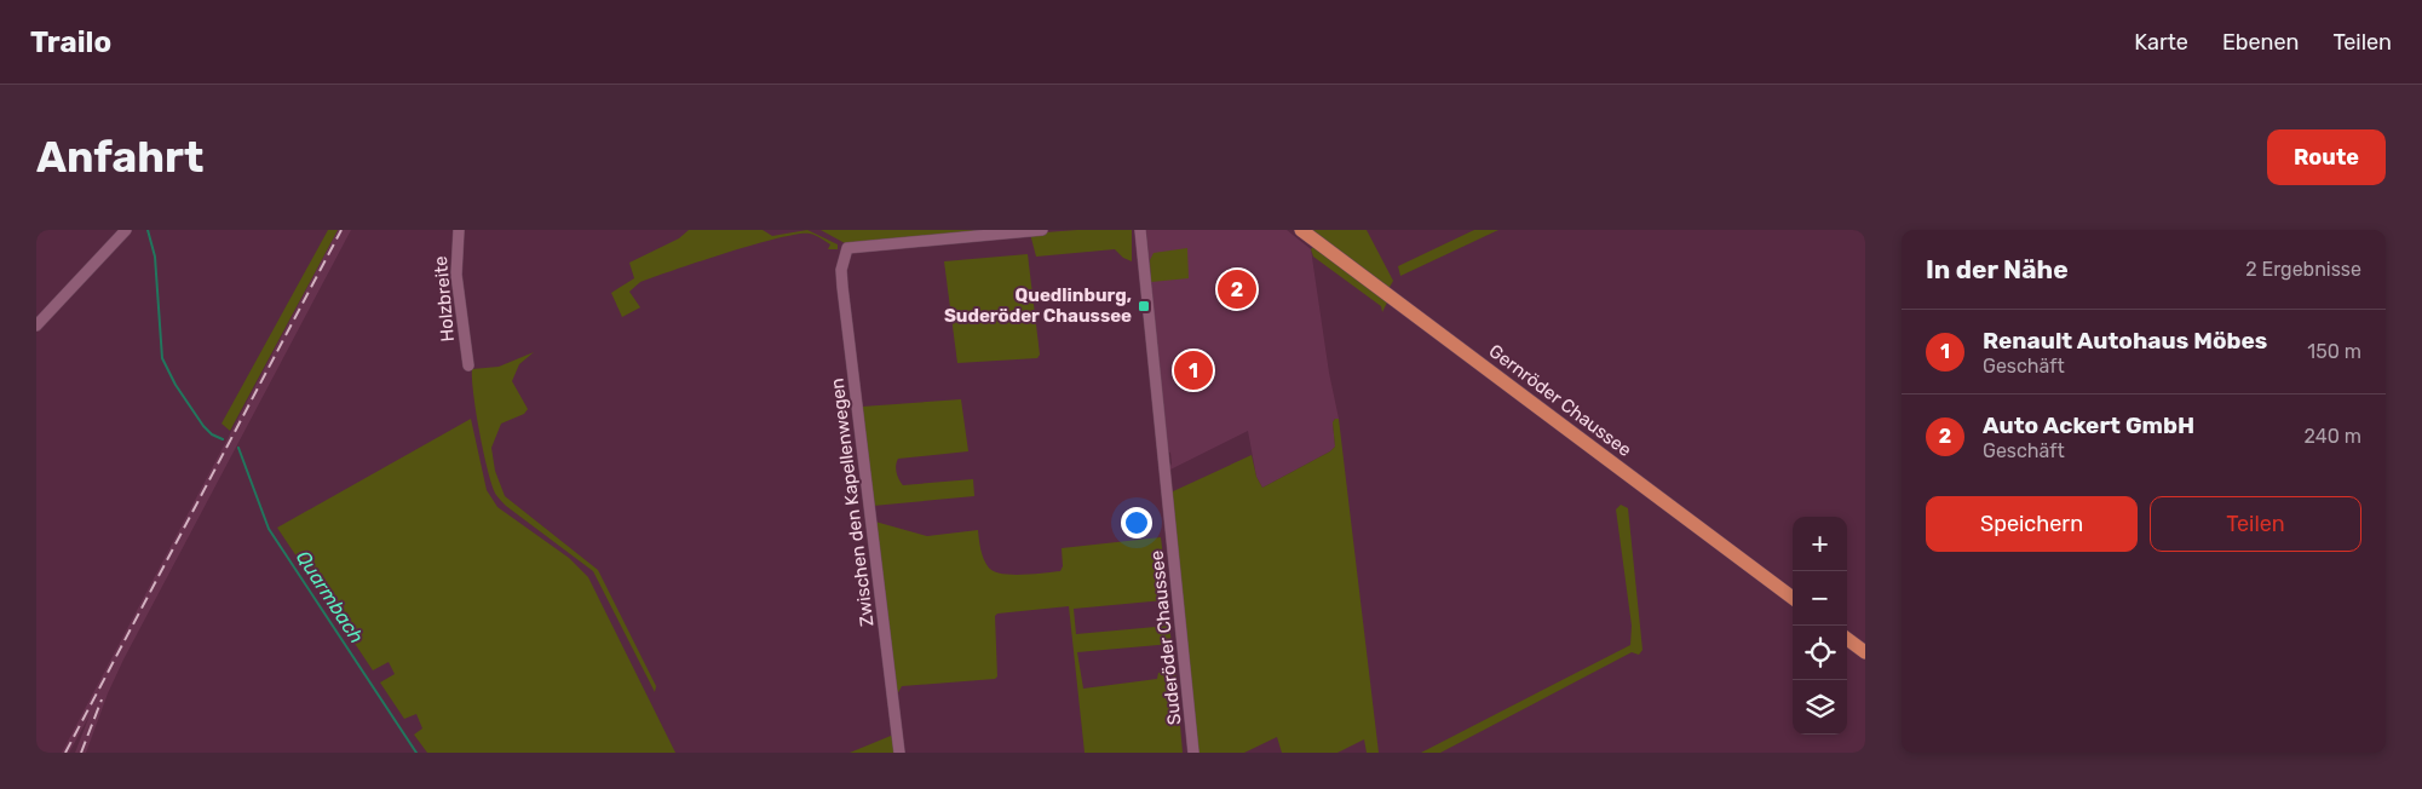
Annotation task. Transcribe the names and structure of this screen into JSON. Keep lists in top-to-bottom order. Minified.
{"streets":{"main road":["Gernröder Chaussee"],"street":["Holzbreite","Zwischen den Kapellenwegen","Suderöder Chaussee"]},"water":["Quarmbach"],"places":{"transit":["Quedlinburg, Suderöder Chaussee"]},"page":{"header":"Trailo","nav":["Karte","Ebenen","Teilen"],"buttons":["Route",["Speichern","Teilen"]],"title":"Anfahrt","heading":["In der Nähe","2 Ergebnisse"],"pins":["2","1"],"list":[{"mark":"1","name":"Renault Autohaus Möbes","note":"Geschäft","value":"150 m"},{"mark":"2","name":"Auto Ackert GmbH","note":"Geschäft","value":"240 m"}],"map_buttons":["+","−"]}}
